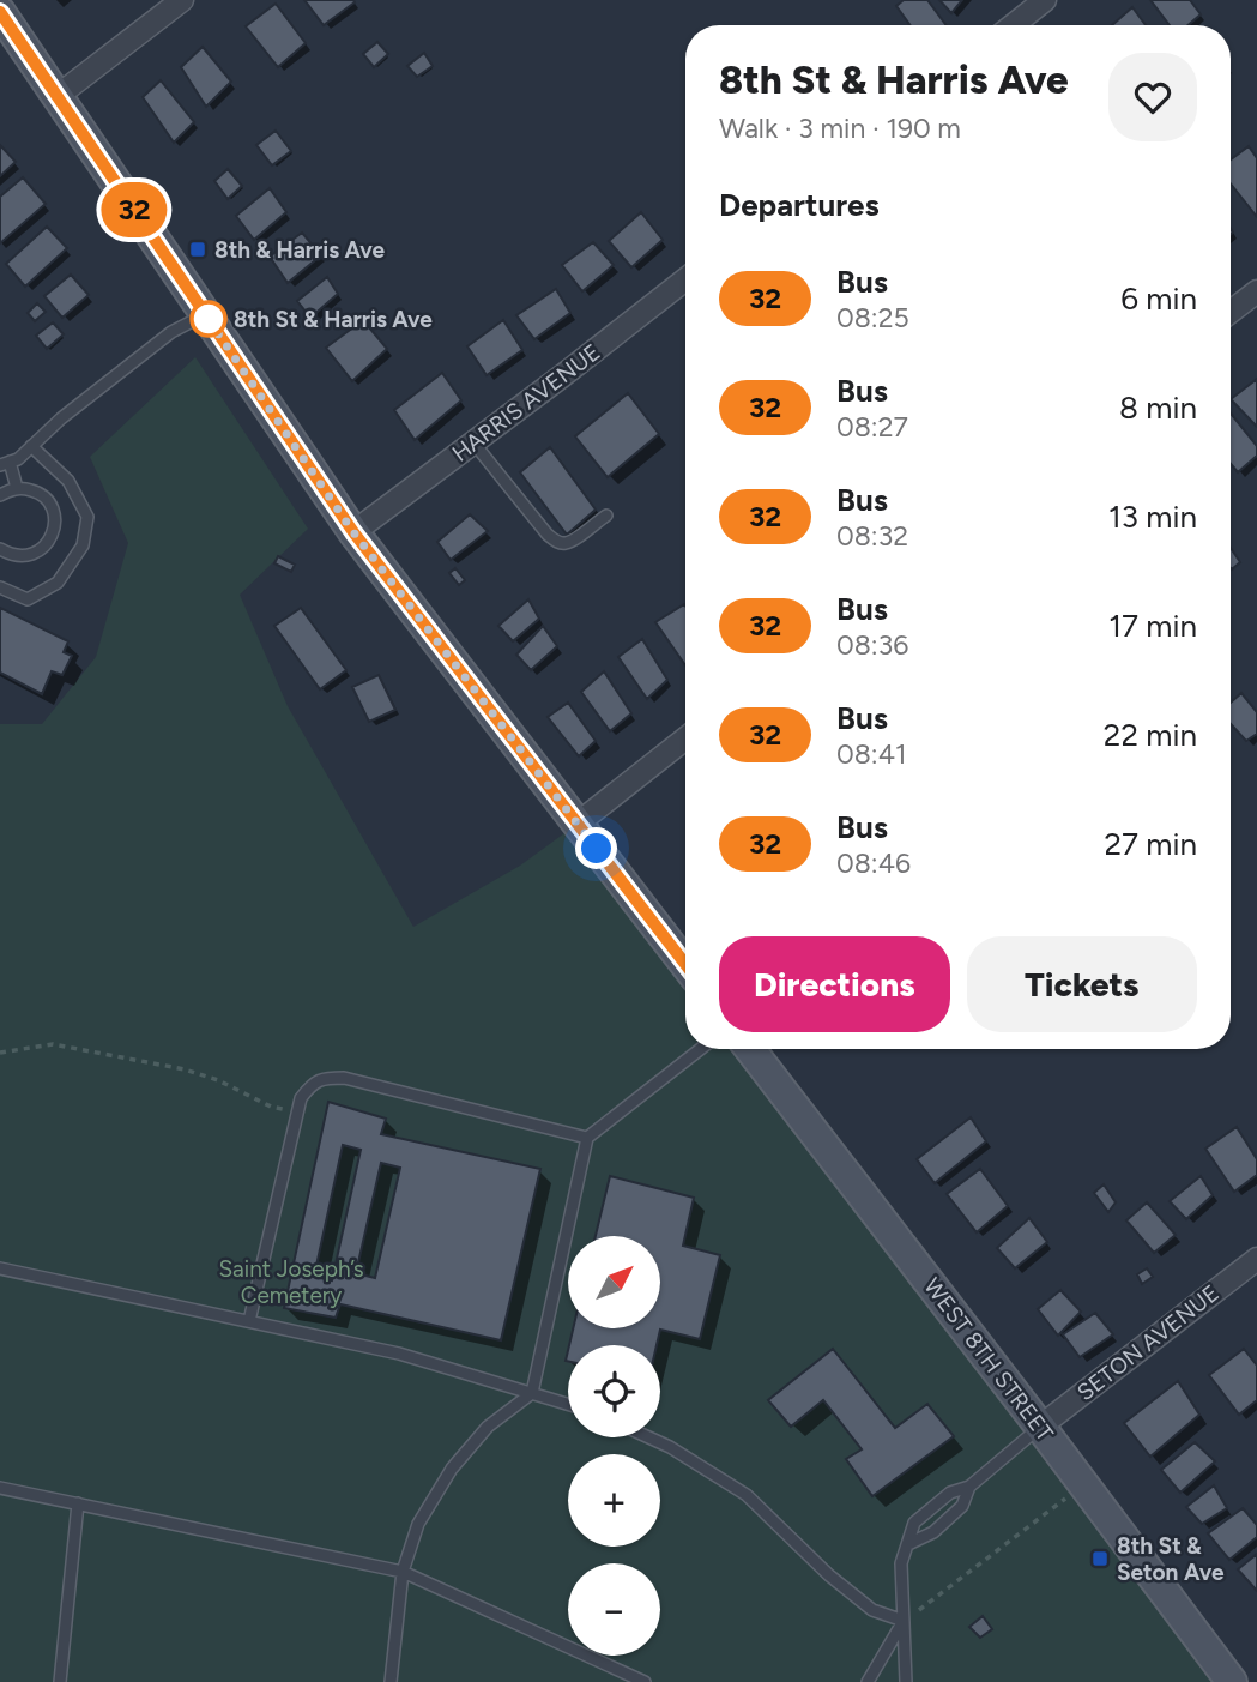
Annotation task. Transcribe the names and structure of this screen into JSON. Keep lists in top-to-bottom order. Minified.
{"streets":{"street":["HARRIS AVENUE","SETON AVENUE","WEST 8TH STREET"]},"crossings":[["SETON AVENUE","WEST 8TH STREET"]],"parks":["Saint Joseph’s Cemetery"],"places":{"transit":["8th & Harris Ave","8th St & Seton Ave"],"other":["8th St & Harris Ave"]},"lines":["bus line 32"],"north":"top right","page":{"on_map":"32","heading":[["8th St & Harris Ave","Walk · 3 min · 190 m"],"Departures"],"list":[{"mark":"32","name":"Bus","note":"08:25","value":"6 min"},{"mark":"32","name":"Bus","note":"08:27","value":"8 min"},{"mark":"32","name":"Bus","note":"08:32","value":"13 min"},{"mark":"32","name":"Bus","note":"08:36","value":"17 min"},{"mark":"32","name":"Bus","note":"08:41","value":"22 min"},{"mark":"32","name":"Bus","note":"08:46","value":"27 min"}],"buttons":["Directions","Tickets"],"map_buttons":["+","−"]}}
